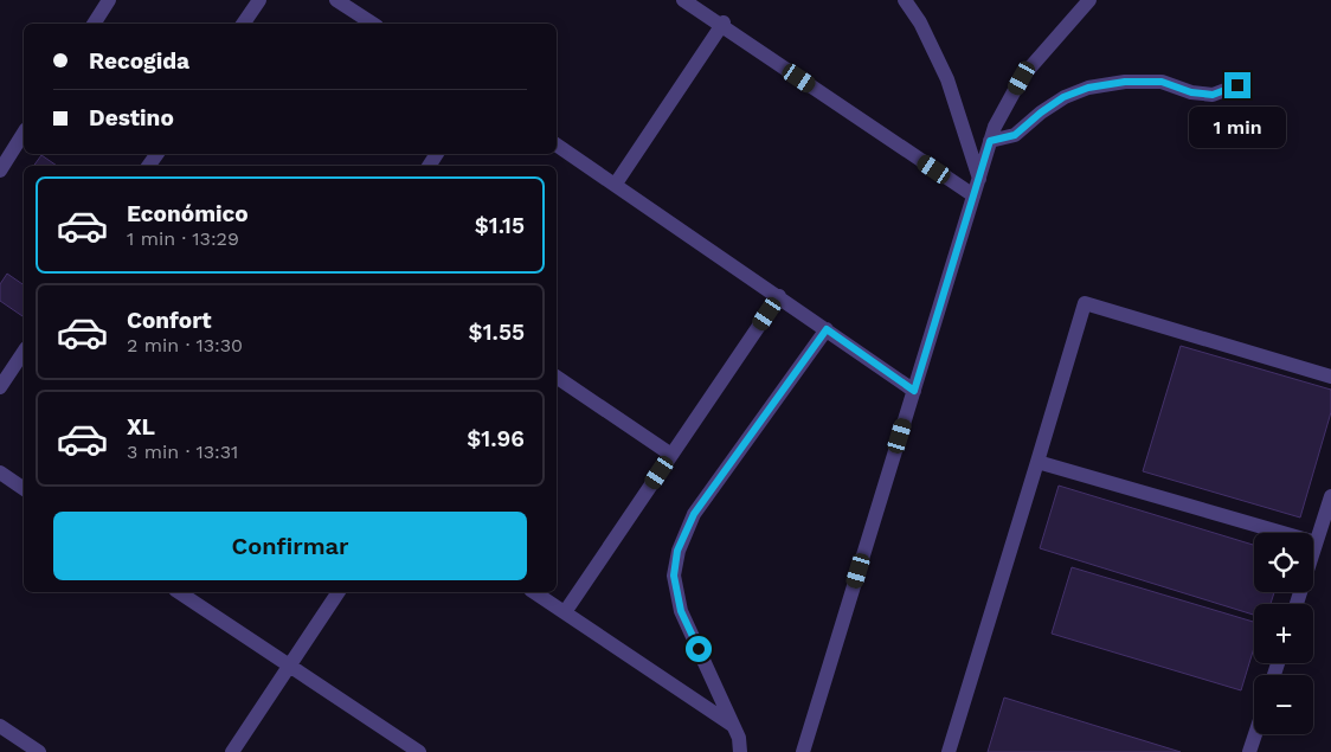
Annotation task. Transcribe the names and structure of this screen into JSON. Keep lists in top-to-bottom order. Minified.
{"page":{"banner":["Recogida","Destino"],"bubble":"1 min","list":[{"name":"Económico","note":"1 min · 13:29","value":"$1.15"},{"name":"Confort","note":"2 min · 13:30","value":"$1.55"},{"name":"XL","note":"3 min · 13:31","value":"$1.96"}],"buttons":"Confirmar","map_buttons":["+","−"]}}
